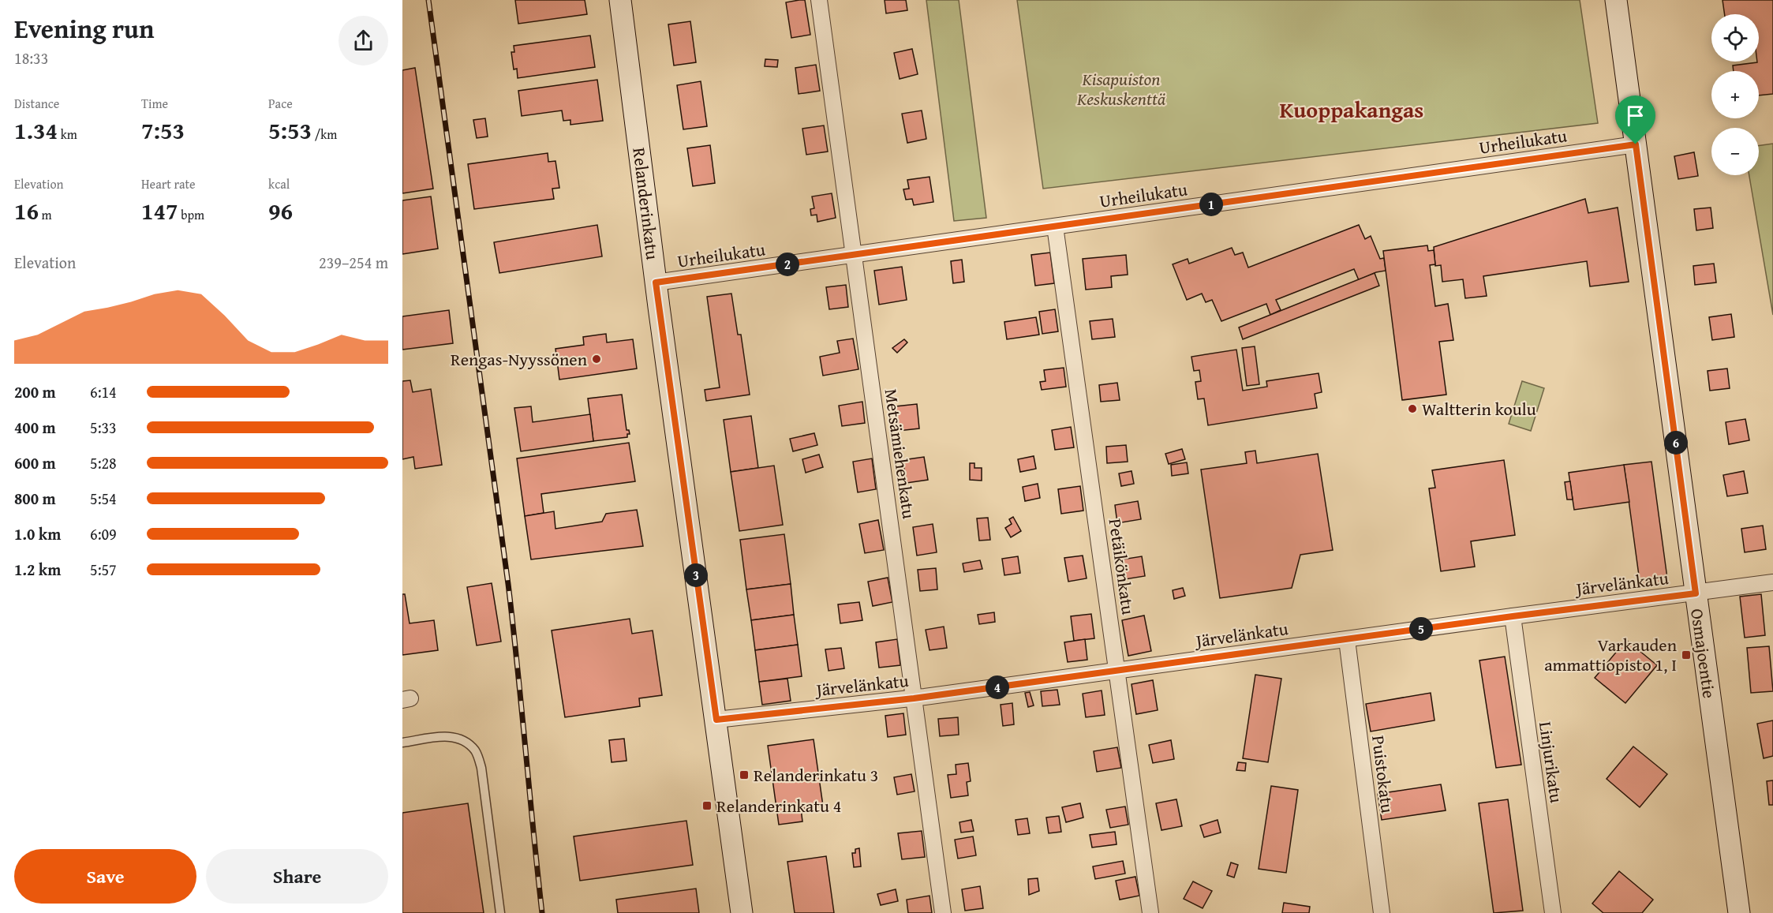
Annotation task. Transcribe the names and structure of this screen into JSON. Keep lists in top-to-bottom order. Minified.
{"streets":{"main road":["Relanderinkatu","Osmajoentie"],"street":["Urheilukatu","Metsämiehenkatu","Petäikönkatu","Järvelänkatu","Linjurikatu","Puistokatu"]},"crossings":[["Urheilukatu","Relanderinkatu"],["Urheilukatu","Metsämiehenkatu"],["Urheilukatu","Petäikönkatu"],["Urheilukatu","Osmajoentie"],["Relanderinkatu","Järvelänkatu"],["Metsämiehenkatu","Järvelänkatu"],["Petäikönkatu","Järvelänkatu"],["Järvelänkatu","Osmajoentie"],["Järvelänkatu","Linjurikatu"],["Järvelänkatu","Puistokatu"]],"districts":["Kuoppakangas"],"parks":["Kisapuiston Keskuskenttä"],"places":{"other":["Rengas-Nyyssönen","Waltterin koulu"],"transit":["Varkauden ammattiopisto 1, I","Relanderinkatu 3","Relanderinkatu 4"]},"page":{"heading":["Evening run","18:33"],"map_buttons":["+","−"],"stats":[["Distance","1.34 km"],["Time","7:53"],["Pace","5:53 /km"],["Elevation","16 m"],["Heart rate","147 bpm"],["kcal","96"]],"pins":["1","2","6","3","5","4"],"chart":["Elevation","239–254 m"],"list":[{"name":"200 m","note":"6:14"},{"name":"400 m","note":"5:33"},{"name":"600 m","note":"5:28"},{"name":"800 m","note":"5:54"},{"name":"1.0 km","note":"6:09"},{"name":"1.2 km","note":"5:57"}],"buttons":["Save","Share"]}}
